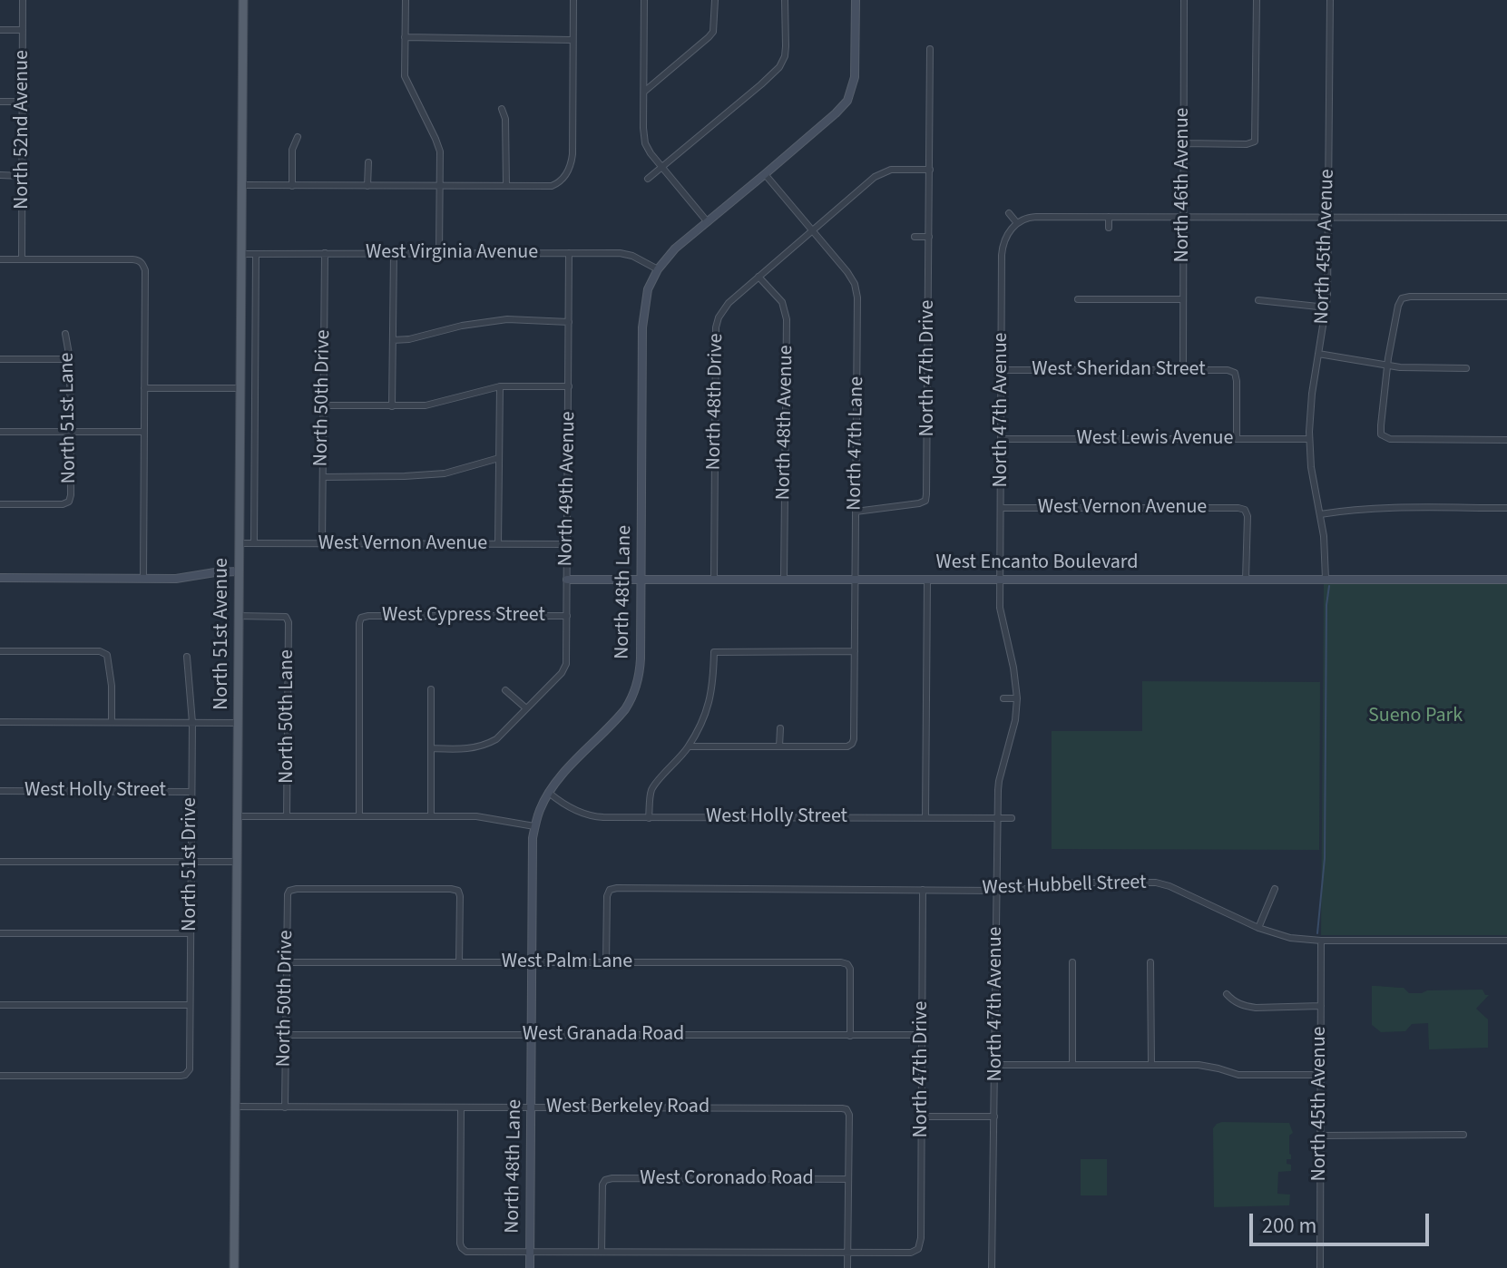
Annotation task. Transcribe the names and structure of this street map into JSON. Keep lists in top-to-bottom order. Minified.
{"streets":{"main road":["North 51st Avenue"],"street":["North 52nd Avenue","North 46th Avenue","North 45th Avenue","West Virginia Avenue","North 47th Drive","West Sheridan Street","North 50th Drive","North 48th Drive","North 47th Avenue","North 51st Lane","North 48th Avenue","West Lewis Avenue","North 47th Lane","North 49th Avenue","West Vernon Avenue","West Encanto Boulevard","North 48th Lane","West Cypress Street","North 50th Lane","West Holly Street","North 51st Drive","West Hubbell Street","West Palm Lane","West Granada Road","West Berkeley Road","West Coronado Road"]},"crossings":[["North 46th Avenue","West Sheridan Street"],["North 45th Avenue","West Lewis Avenue"],["North 45th Avenue","West Encanto Boulevard"],["North 45th Avenue","West Hubbell Street"],["West Virginia Avenue","North 50th Drive"],["West Virginia Avenue","North 49th Avenue"],["West Virginia Avenue","North 48th Lane"],["West Virginia Avenue","North 51st Avenue"],["North 47th Drive","North 48th Drive"],["North 47th Drive","North 47th Lane"],["North 47th Drive","West Hubbell Street"],["North 47th Drive","West Granada Road"],["West Sheridan Street","North 47th Avenue"],["West Sheridan Street","West Lewis Avenue"],["North 50th Drive","West Vernon Avenue"],["North 50th Drive","West Palm Lane"],["North 50th Drive","West Granada Road"],["North 50th Drive","West Berkeley Road"],["North 48th Drive","North 48th Avenue"],["North 48th Drive","North 47th Lane"],["North 48th Drive","West Encanto Boulevard"],["North 47th Avenue","West Lewis Avenue"],["North 47th Avenue","West Vernon Avenue"],["North 47th Avenue","West Encanto Boulevard"],["North 47th Avenue","West Holly Street"],["North 47th Avenue","West Hubbell Street"],["North 48th Avenue","West Encanto Boulevard"],["North 47th Lane","West Encanto Boulevard"],["North 47th Lane","North 48th Lane"],["North 49th Avenue","West Vernon Avenue"],["North 49th Avenue","West Encanto Boulevard"],["North 49th Avenue","West Cypress Street"],["West Vernon Avenue","West Encanto Boulevard"],["West Vernon Avenue","North 51st Avenue"],["West Encanto Boulevard","North 48th Lane"],["North 48th Lane","West Holly Street"],["North 48th Lane","West Palm Lane"],["North 48th Lane","West Granada Road"],["North 48th Lane","West Berkeley Road"],["North 51st Avenue","North 50th Lane"],["North 51st Avenue","West Berkeley Road"],["West Holly Street","North 51st Drive"],["West Hubbell Street","West Palm Lane"],["West Palm Lane","West Granada Road"],["West Berkeley Road","West Coronado Road"]],"parks":["Sueno Park"],"scale_bar":"200 m"}
